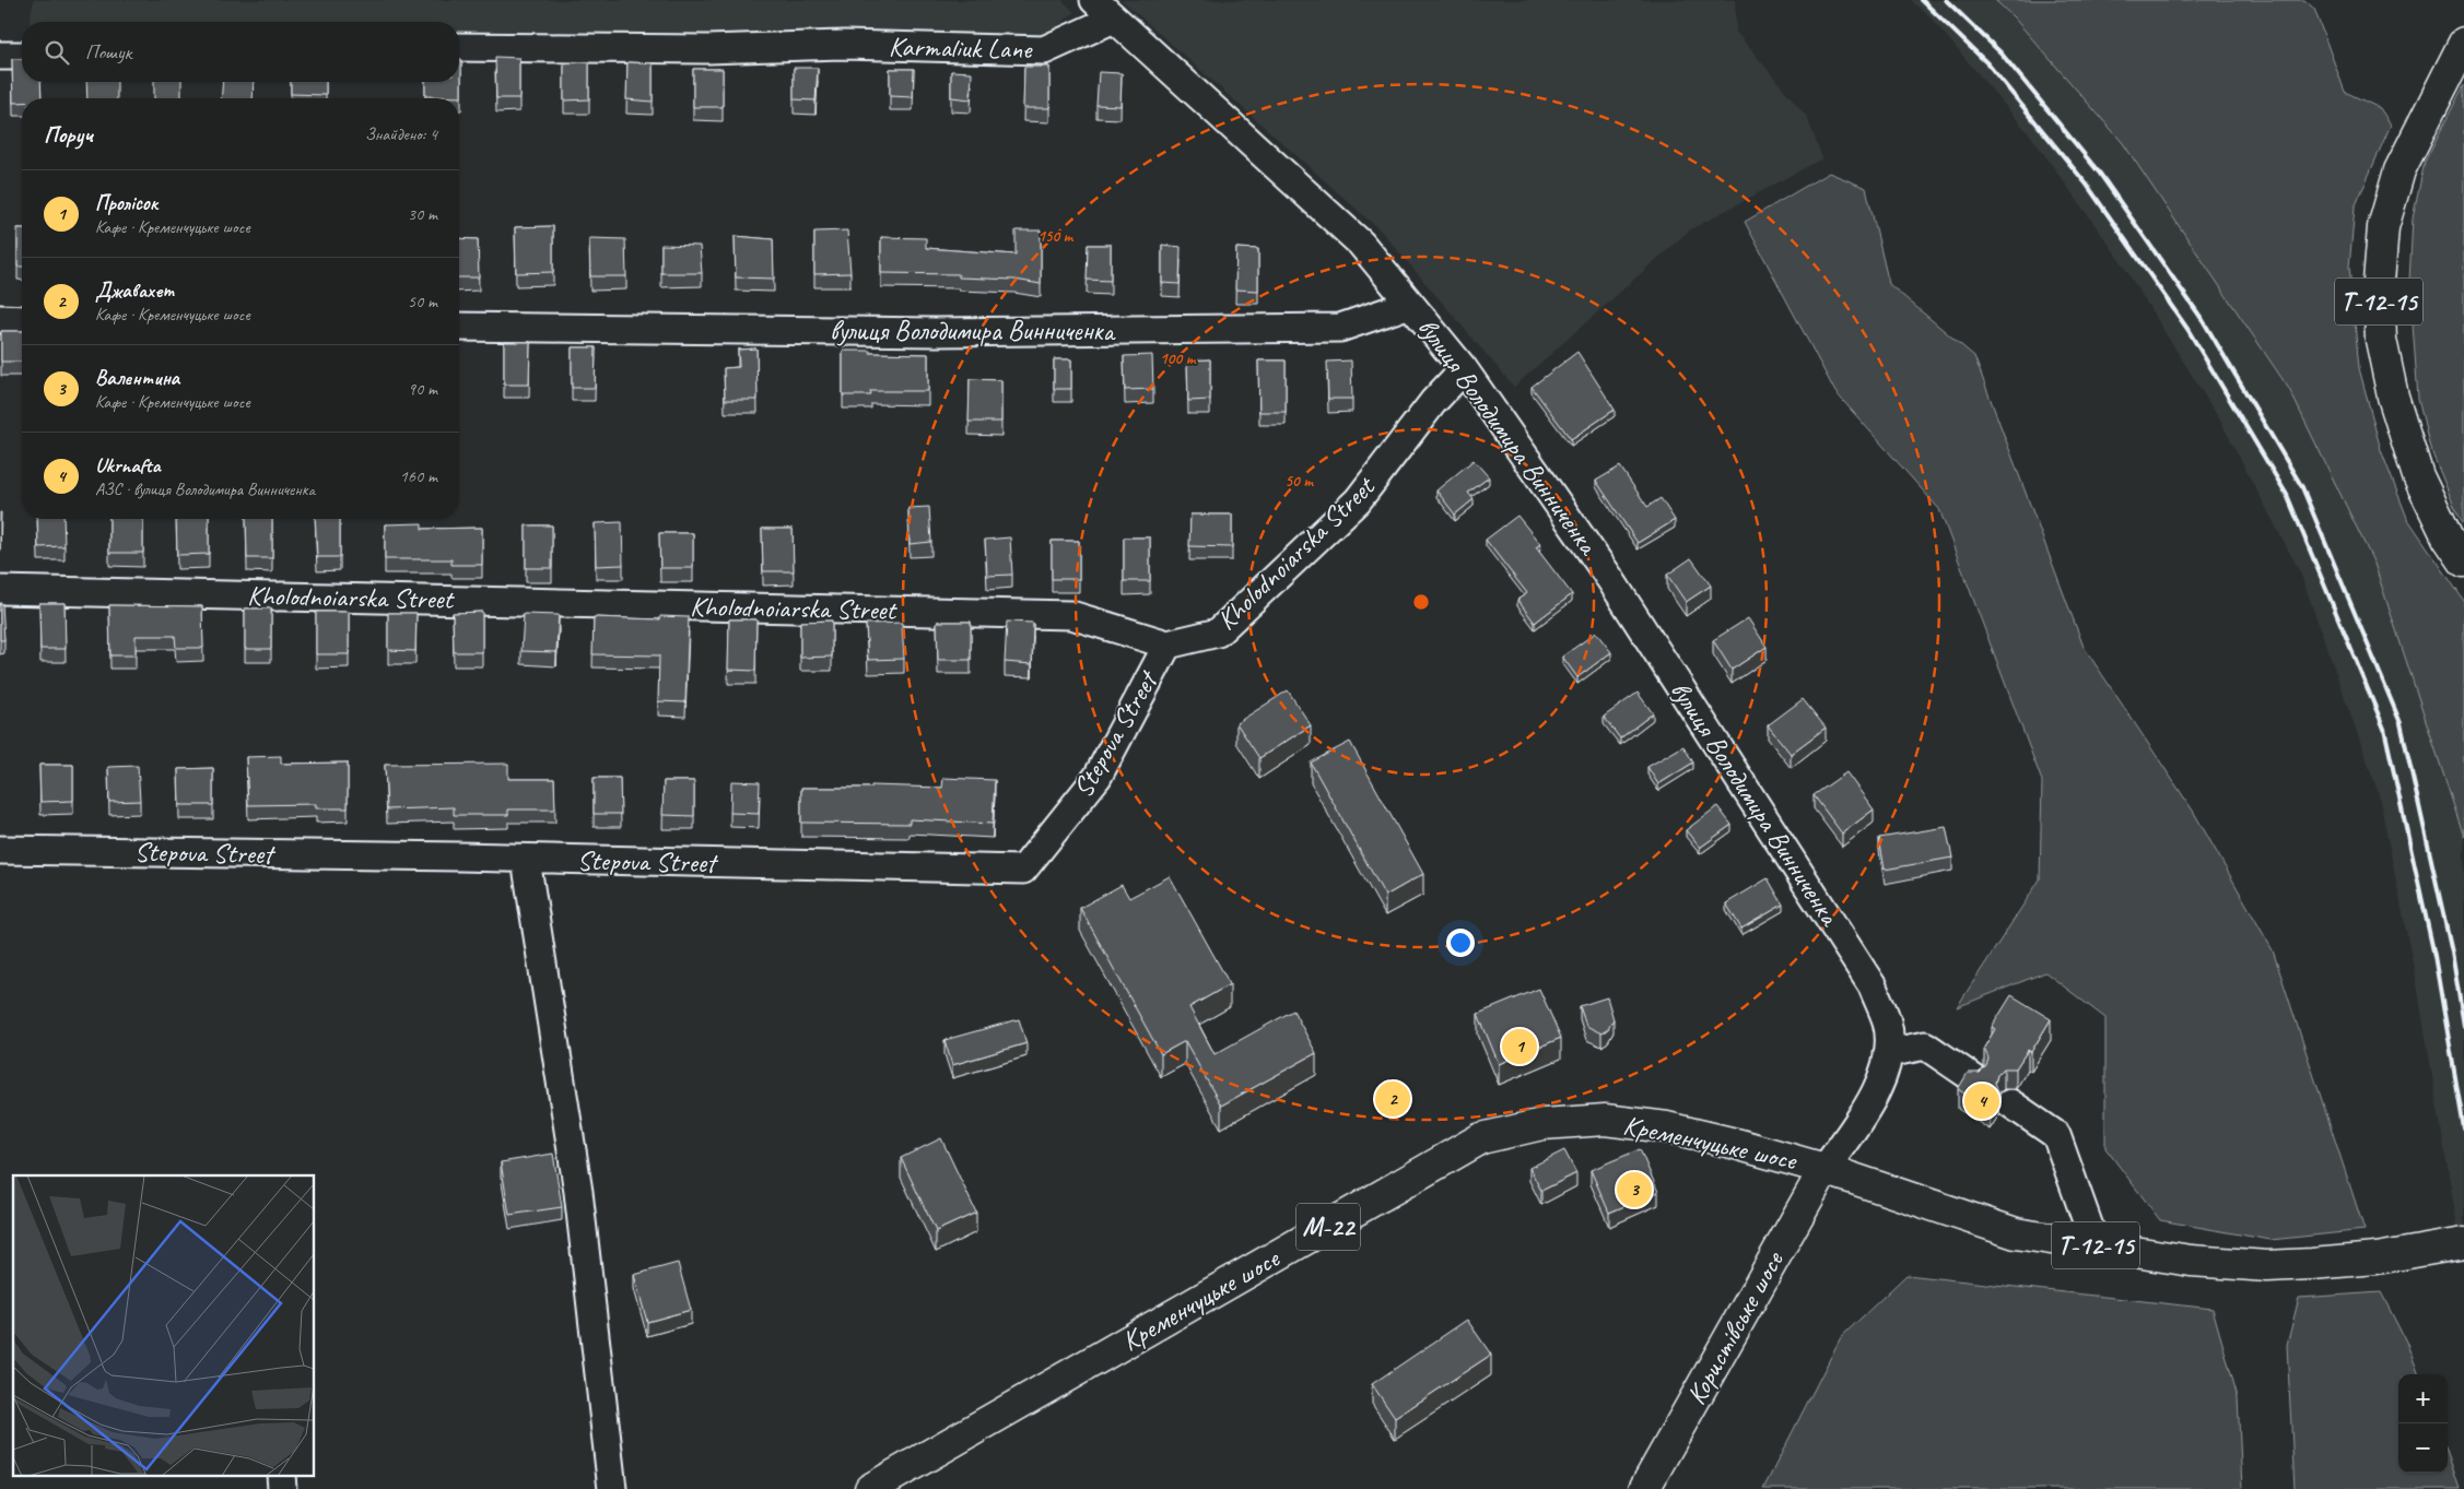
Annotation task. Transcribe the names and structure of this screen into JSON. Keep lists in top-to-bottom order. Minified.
{"streets":{"main road":["Т-12-15","Кременчуцьке шосе","М-22","Користівське шосе"],"street":["Karmaliuk Lane","вулиця Володимира Винниченка","Kholodnoiarska Street","Stepova Street"]},"crossings":[["Т-12-15","вулиця Володимира Винниченка"],["Т-12-15","Кременчуцьке шосе"],["Т-12-15","Користівське шосе"],["вулиця Володимира Винниченка","Kholodnoiarska Street"],["вулиця Володимира Винниченка","Кременчуцьке шосе"],["вулиця Володимира Винниченка","Користівське шосе"],["Kholodnoiarska Street","Stepova Street"],["Кременчуцьке шосе","Користівське шосе"]],"page":{"search":"Пошук","heading":["Поруч","Знайдено: 4"],"list":[{"mark":"1","name":"Пролісок","note":"Кафе · Кременчуцьке шосе","value":"30 m"},{"mark":"2","name":"Джавахет","note":"Кафе · Кременчуцьке шосе","value":"50 m"},{"mark":"3","name":"Валентина","note":"Кафе · Кременчуцьке шосе","value":"90 m"},{"mark":"4","name":"Ukrnafta","note":"АЗС · вулиця Володимира Винниченка","value":"160 m"}],"pins":["1","2","4","3"],"map_buttons":["+","−"]},"rings":["150 m","100 m","50 m"]}
